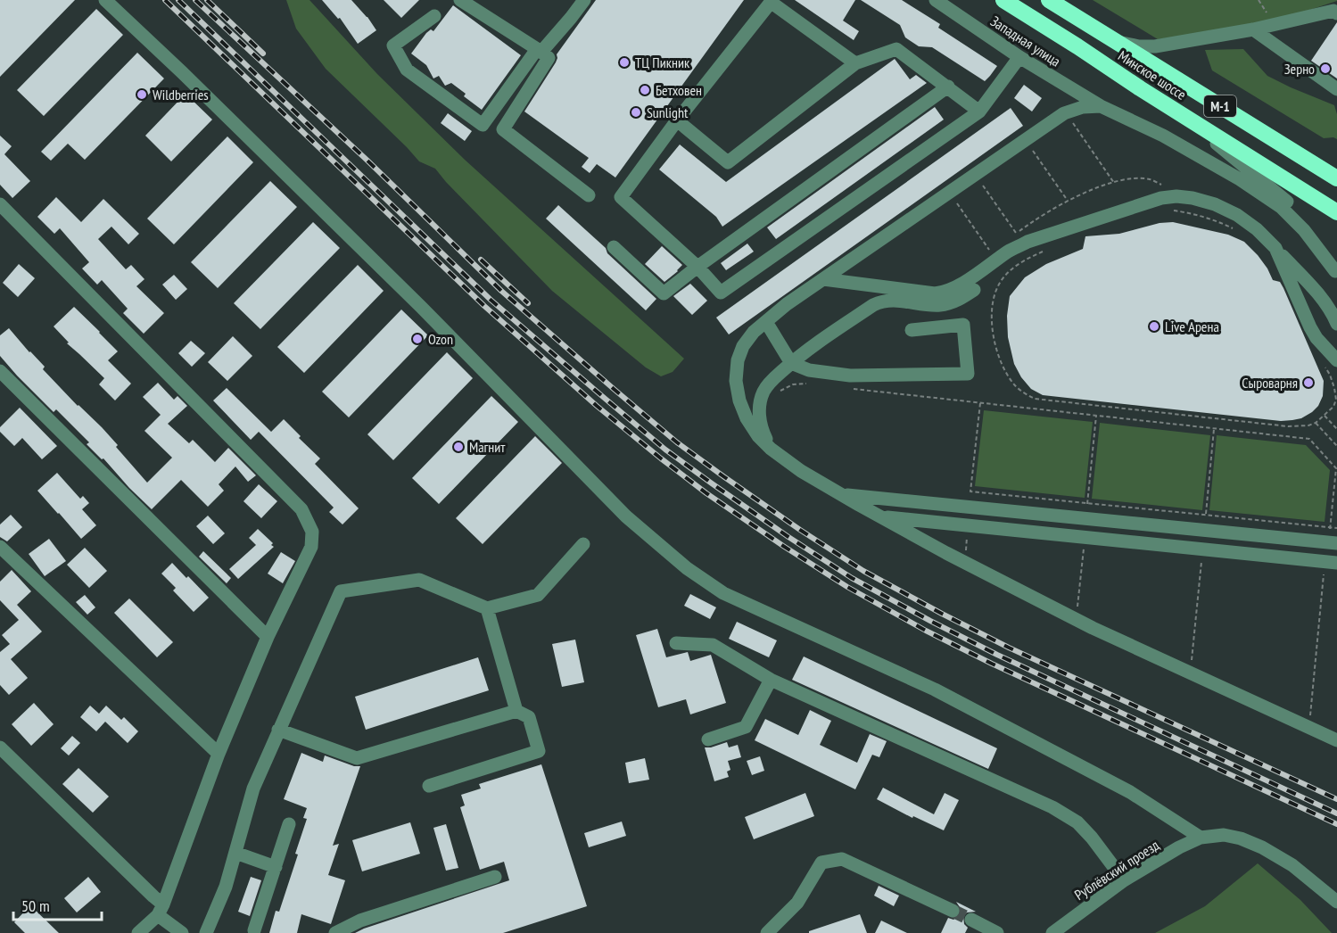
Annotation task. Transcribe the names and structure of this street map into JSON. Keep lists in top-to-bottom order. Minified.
{"streets":{"highway":["Минское шоссе","М-1"],"street":["Западная улица","Рублёвский проезд"]},"places":["ТЦ Пикник","Зерно","Бетховен","Wildberries","Sunlight","Live Арена","Ozon","Сыроварня","Магнит"],"scale_bar":"50 m"}
